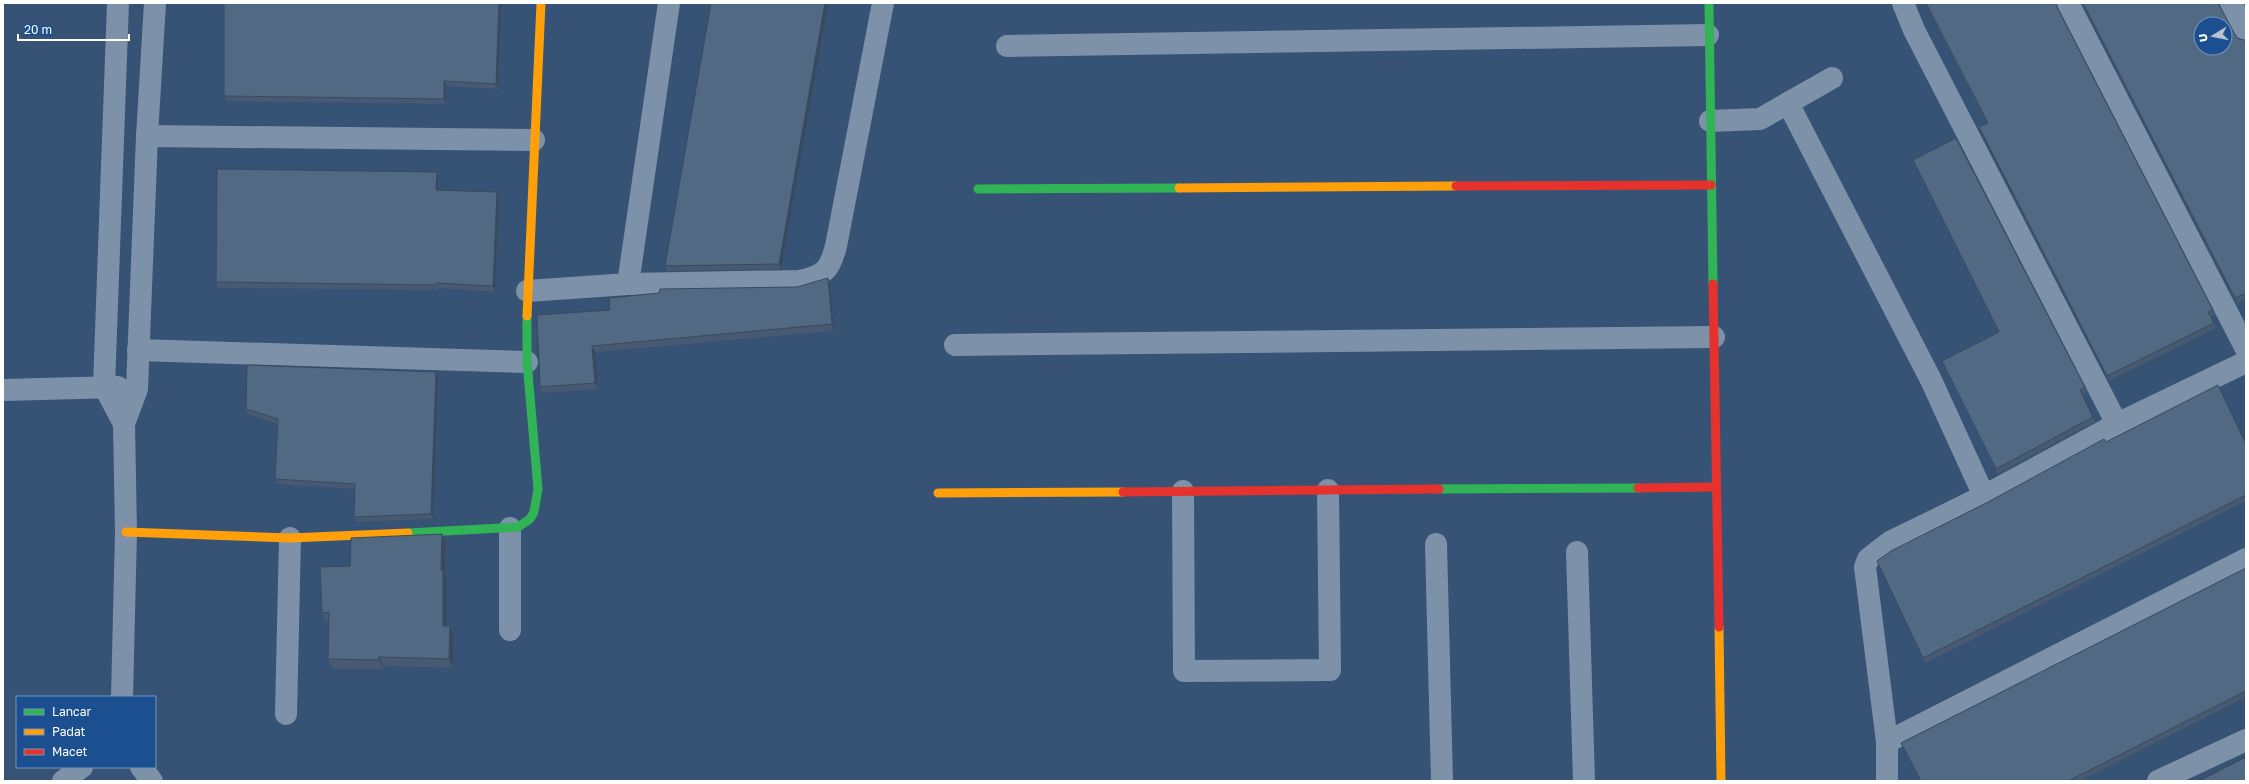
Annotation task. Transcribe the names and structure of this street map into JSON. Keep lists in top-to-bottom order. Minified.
{"legend":["Lancar","Padat","Macet"],"scale_bar":"20 m","north":"left"}
